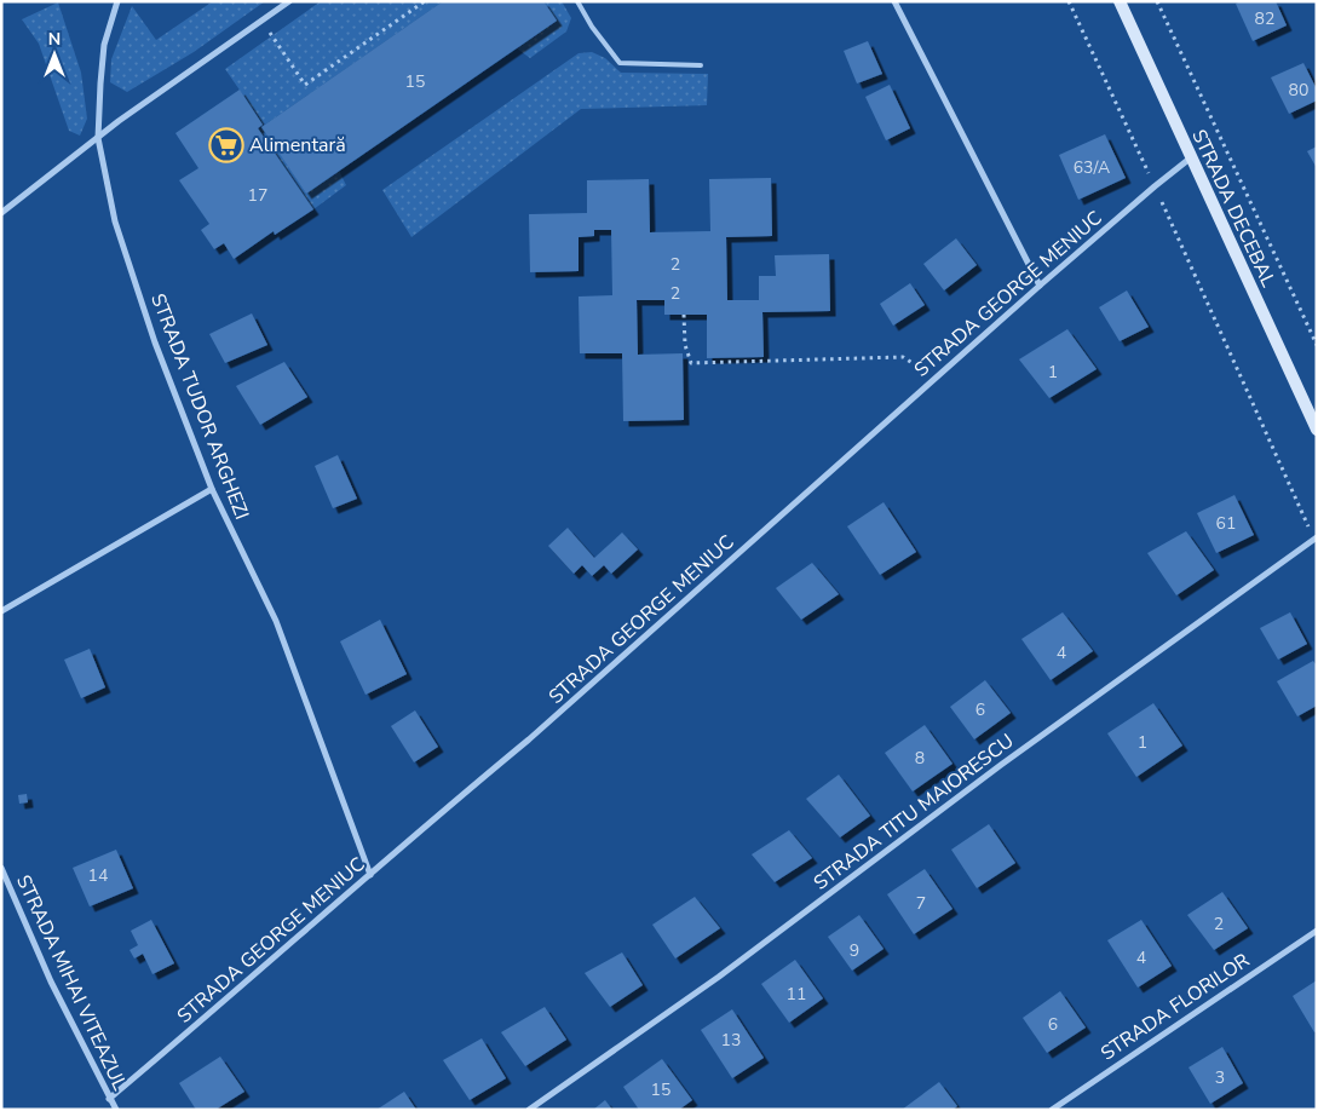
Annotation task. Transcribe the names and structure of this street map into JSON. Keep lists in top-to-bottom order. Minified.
{"streets":{"main road":["STRADA DECEBAL"],"street":["STRADA GEORGE MENIUC","STRADA TUDOR ARGHEZI","STRADA TITU MAIORESCU","STRADA MIHAI VITEAZUL","STRADA FLORILOR"]},"crossings":[["STRADA DECEBAL","STRADA GEORGE MENIUC"],["STRADA GEORGE MENIUC","STRADA TUDOR ARGHEZI"],["STRADA GEORGE MENIUC","STRADA MIHAI VITEAZUL"]],"places":{"supermarket":["Alimentară"]},"house_numbers":["82","15","80","63/A","17","2","2","1","61","4","6","1","8","14","7","2","9","4","11","6","13","3","15"],"north":"top"}
